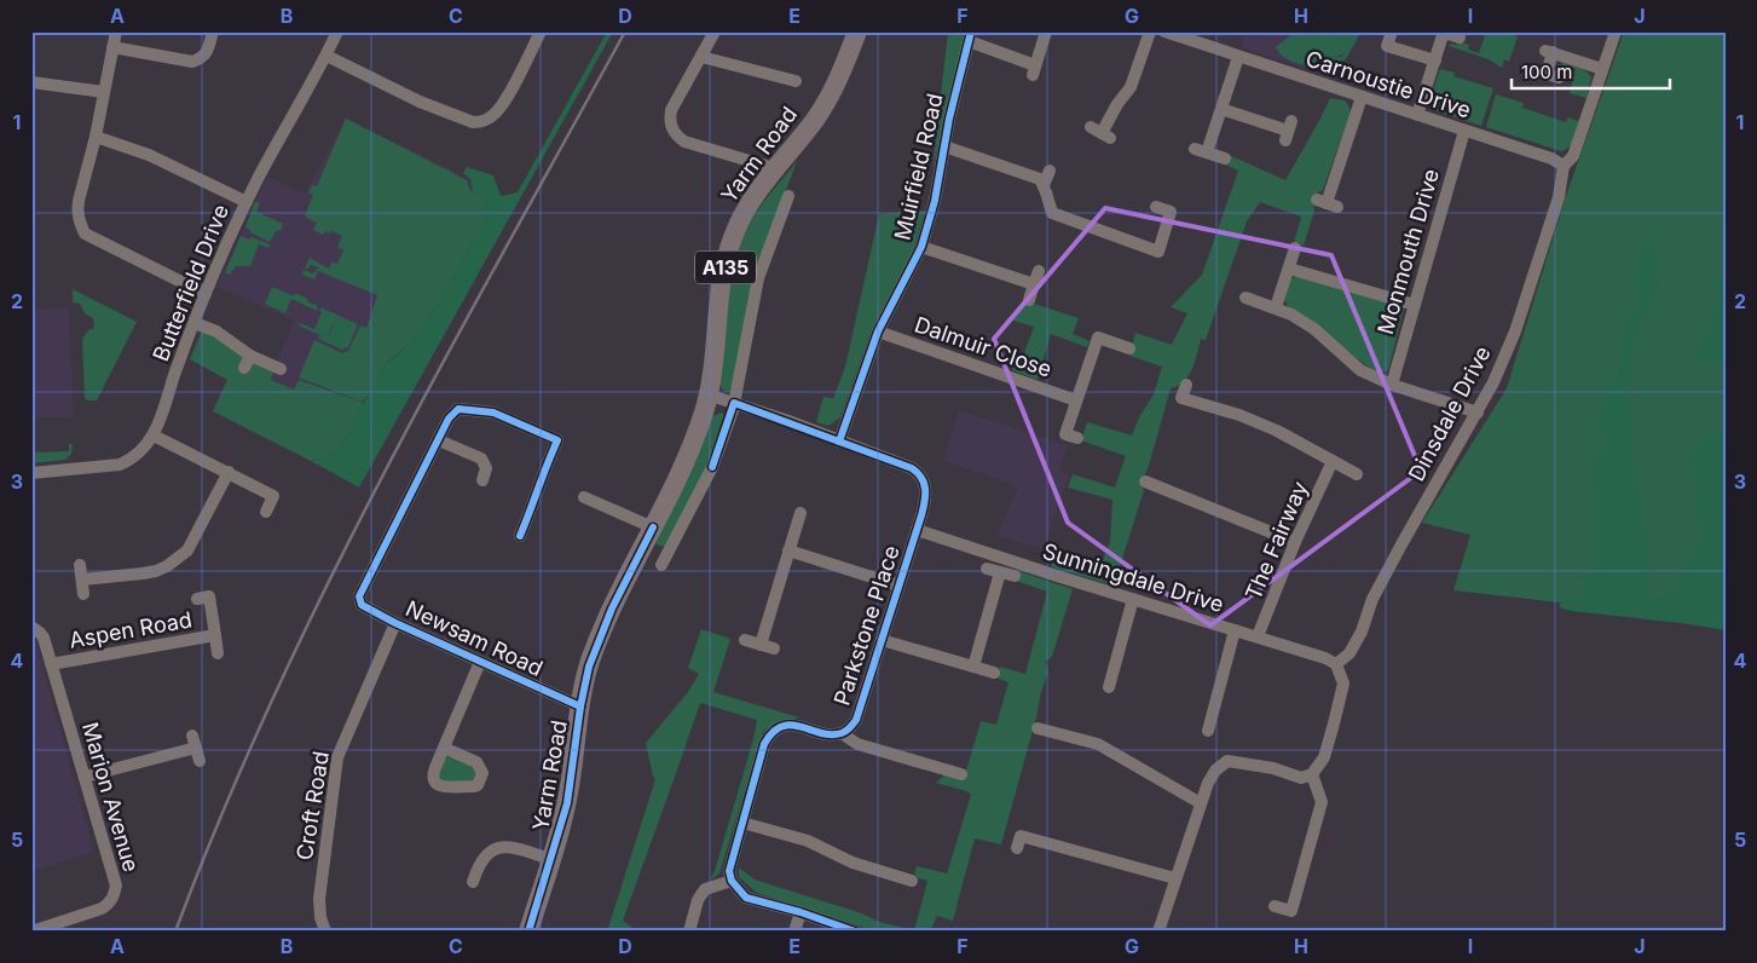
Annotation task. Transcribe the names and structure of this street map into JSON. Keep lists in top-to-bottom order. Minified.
{"streets":{"main road":["Yarm Road","A135"],"street":["Carnoustie Drive","Muirfield Road","Monmouth Drive","Butterfield Drive","Dalmuir Close","Dinsdale Drive","The Fairway","Sunningdale Drive","Parkstone Place","Aspen Road","Newsam Road","Marion Avenue","Croft Road"]},"crossings":[["Carnoustie Drive","Monmouth Drive"],["Carnoustie Drive","Dinsdale Drive"],["Yarm Road","Newsam Road"],["Muirfield Road","Dalmuir Close"],["Muirfield Road","Parkstone Place"],["Dinsdale Drive","Sunningdale Drive"],["The Fairway","Sunningdale Drive"],["Sunningdale Drive","Parkstone Place"],["Aspen Road","Marion Avenue"],["Newsam Road","Croft Road"]],"scale_bar":"100 m","grid":{"columns":["A","B","C","D","E","F","G","H","I","J"],"rows":["1","2","3","4","5"]}}
